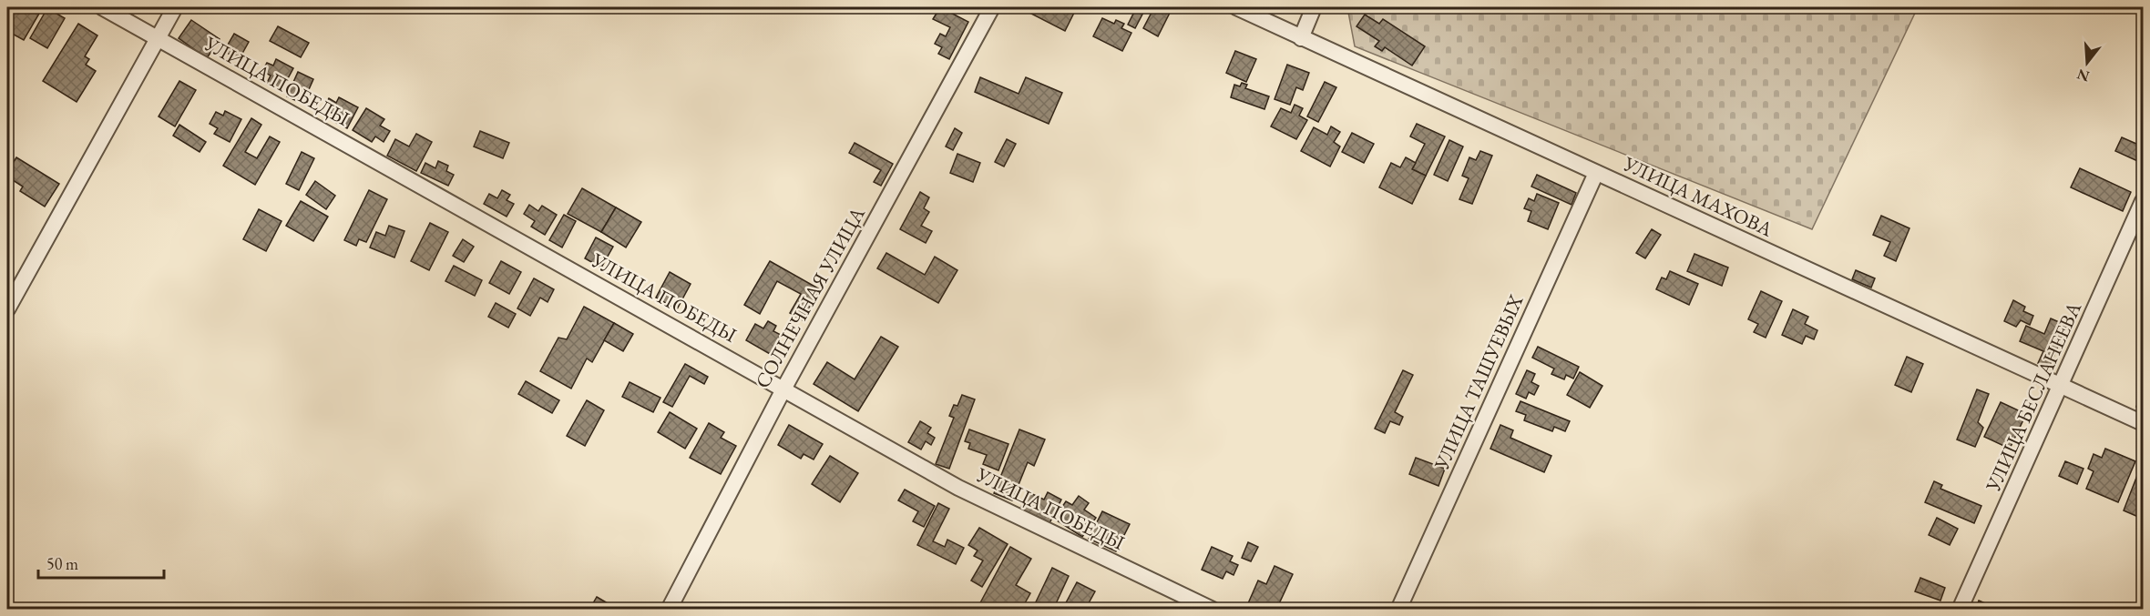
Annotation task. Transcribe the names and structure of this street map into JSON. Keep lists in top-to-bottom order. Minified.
{"streets":{"street":["УЛИЦА ПОБЕДЫ","УЛИЦА МАХОВА","СОЛНЕЧНАЯ УЛИЦА","УЛИЦА ТАШУЕВЫХ","УЛИЦА БЕСЛАНЕЕВА"]},"crossings":[["УЛИЦА ПОБЕДЫ","СОЛНЕЧНАЯ УЛИЦА"],["УЛИЦА МАХОВА","УЛИЦА ТАШУЕВЫХ"],["УЛИЦА МАХОВА","УЛИЦА БЕСЛАНЕЕВА"]],"scale_bar":"50 m","north":"bottom"}
